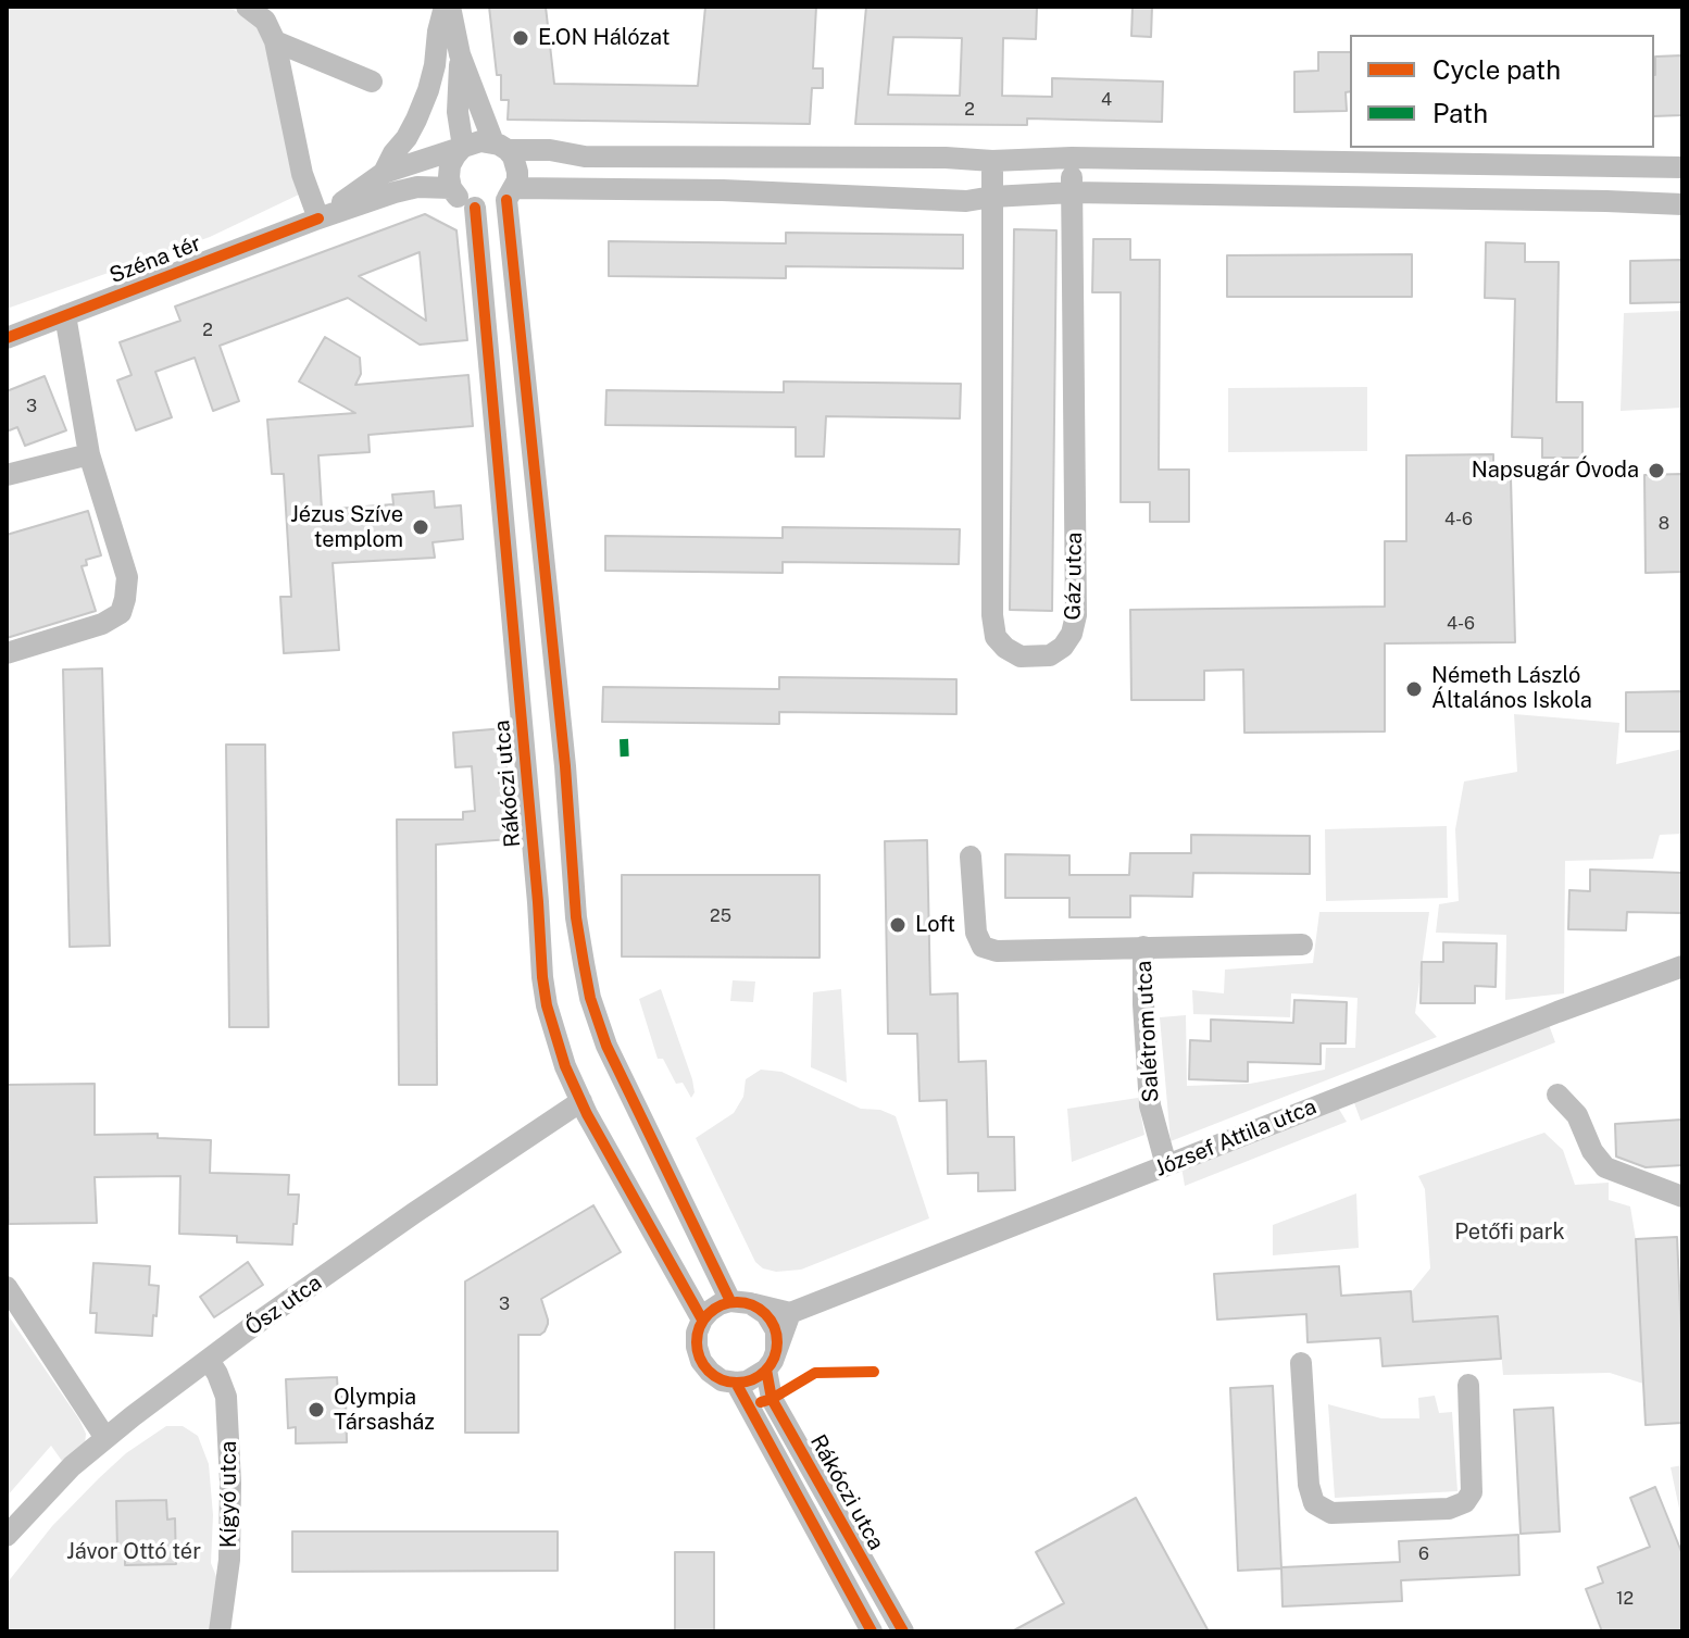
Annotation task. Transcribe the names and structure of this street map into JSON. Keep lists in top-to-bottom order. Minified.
{"streets":{"street":["Széna tér","Gáz utca","Rákóczi utca","Salétrom utca","József Attila utca","Ősz utca","Kígyó utca"]},"crossings":[["Széna tér","Rákóczi utca"],["Rákóczi utca","Ősz utca"],["Salétrom utca","József Attila utca"],["Ősz utca","Kígyó utca"]],"parks":["Petőfi park","Jávor Ottó tér"],"places":["E.ON Hálózat","Napsugár Óvoda","Jézus Szíve templom","Németh László Általános Iskola","Loft","Olympia Társasház"],"house_numbers":["4","2","2","3","4-6","8","4-6","25","3","6","12"],"legend":["Cycle path","Path"]}
